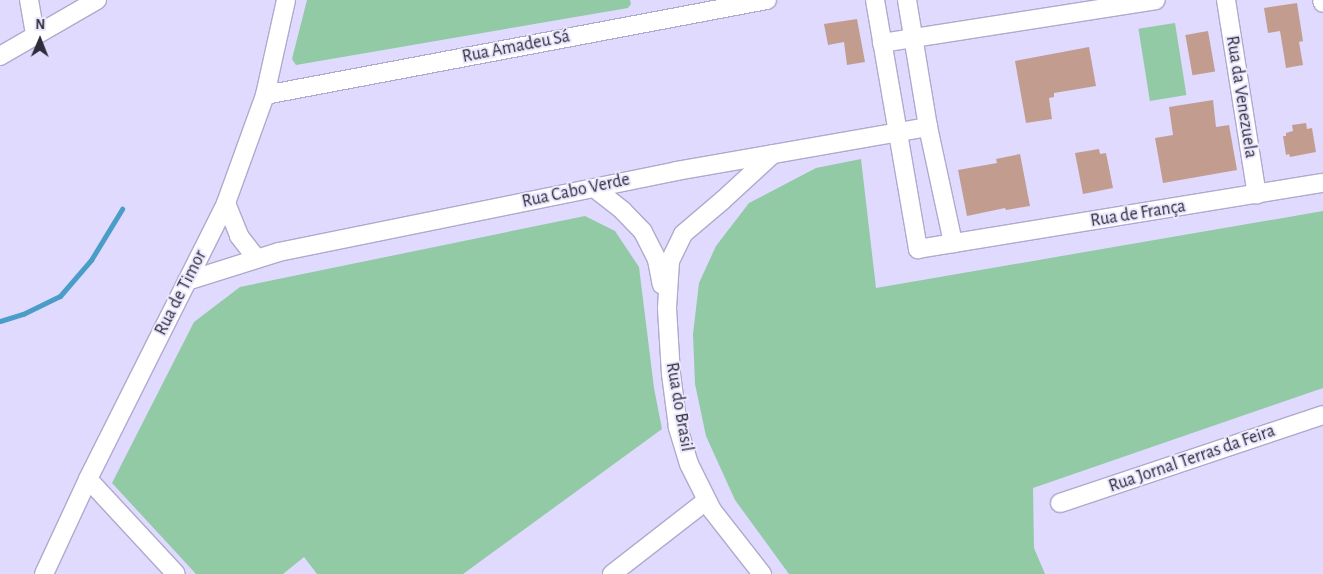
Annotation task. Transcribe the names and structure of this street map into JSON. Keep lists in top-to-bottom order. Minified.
{"streets":{"street":["Rua Amadeu Sá","Rua da Venezuela","Rua Cabo Verde","Rua de França","Rua de Timor","Rua do Brasil","Rua Jornal Terras da Feira"]},"crossings":[["Rua Amadeu Sá","Rua de Timor"],["Rua da Venezuela","Rua de França"],["Rua Cabo Verde","Rua de França"],["Rua Cabo Verde","Rua de Timor"],["Rua Cabo Verde","Rua do Brasil"]],"north":"top"}
